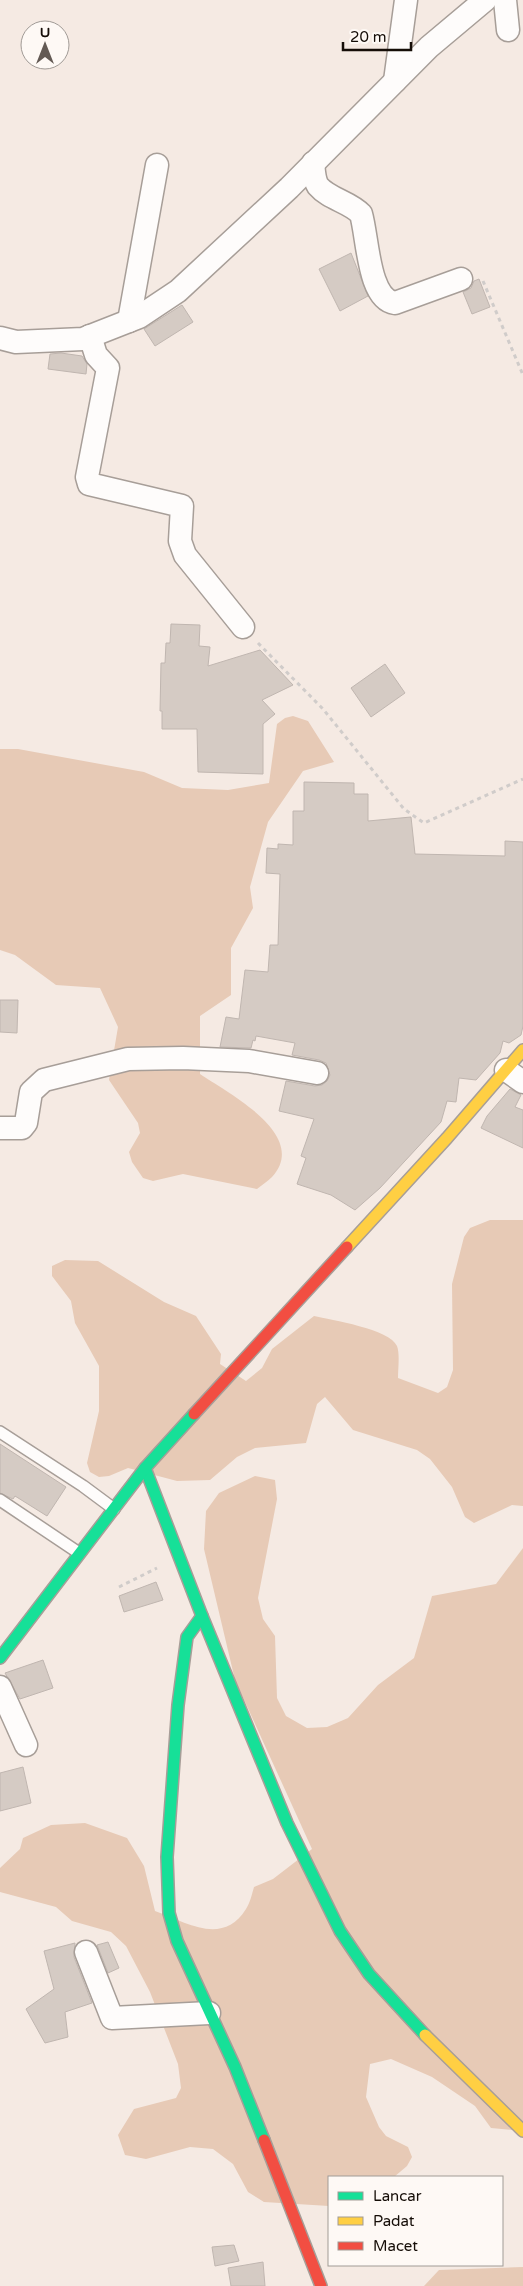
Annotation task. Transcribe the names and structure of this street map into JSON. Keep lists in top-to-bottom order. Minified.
{"legend":["Lancar","Padat","Macet"],"scale_bar":"20 m","north":"top"}
